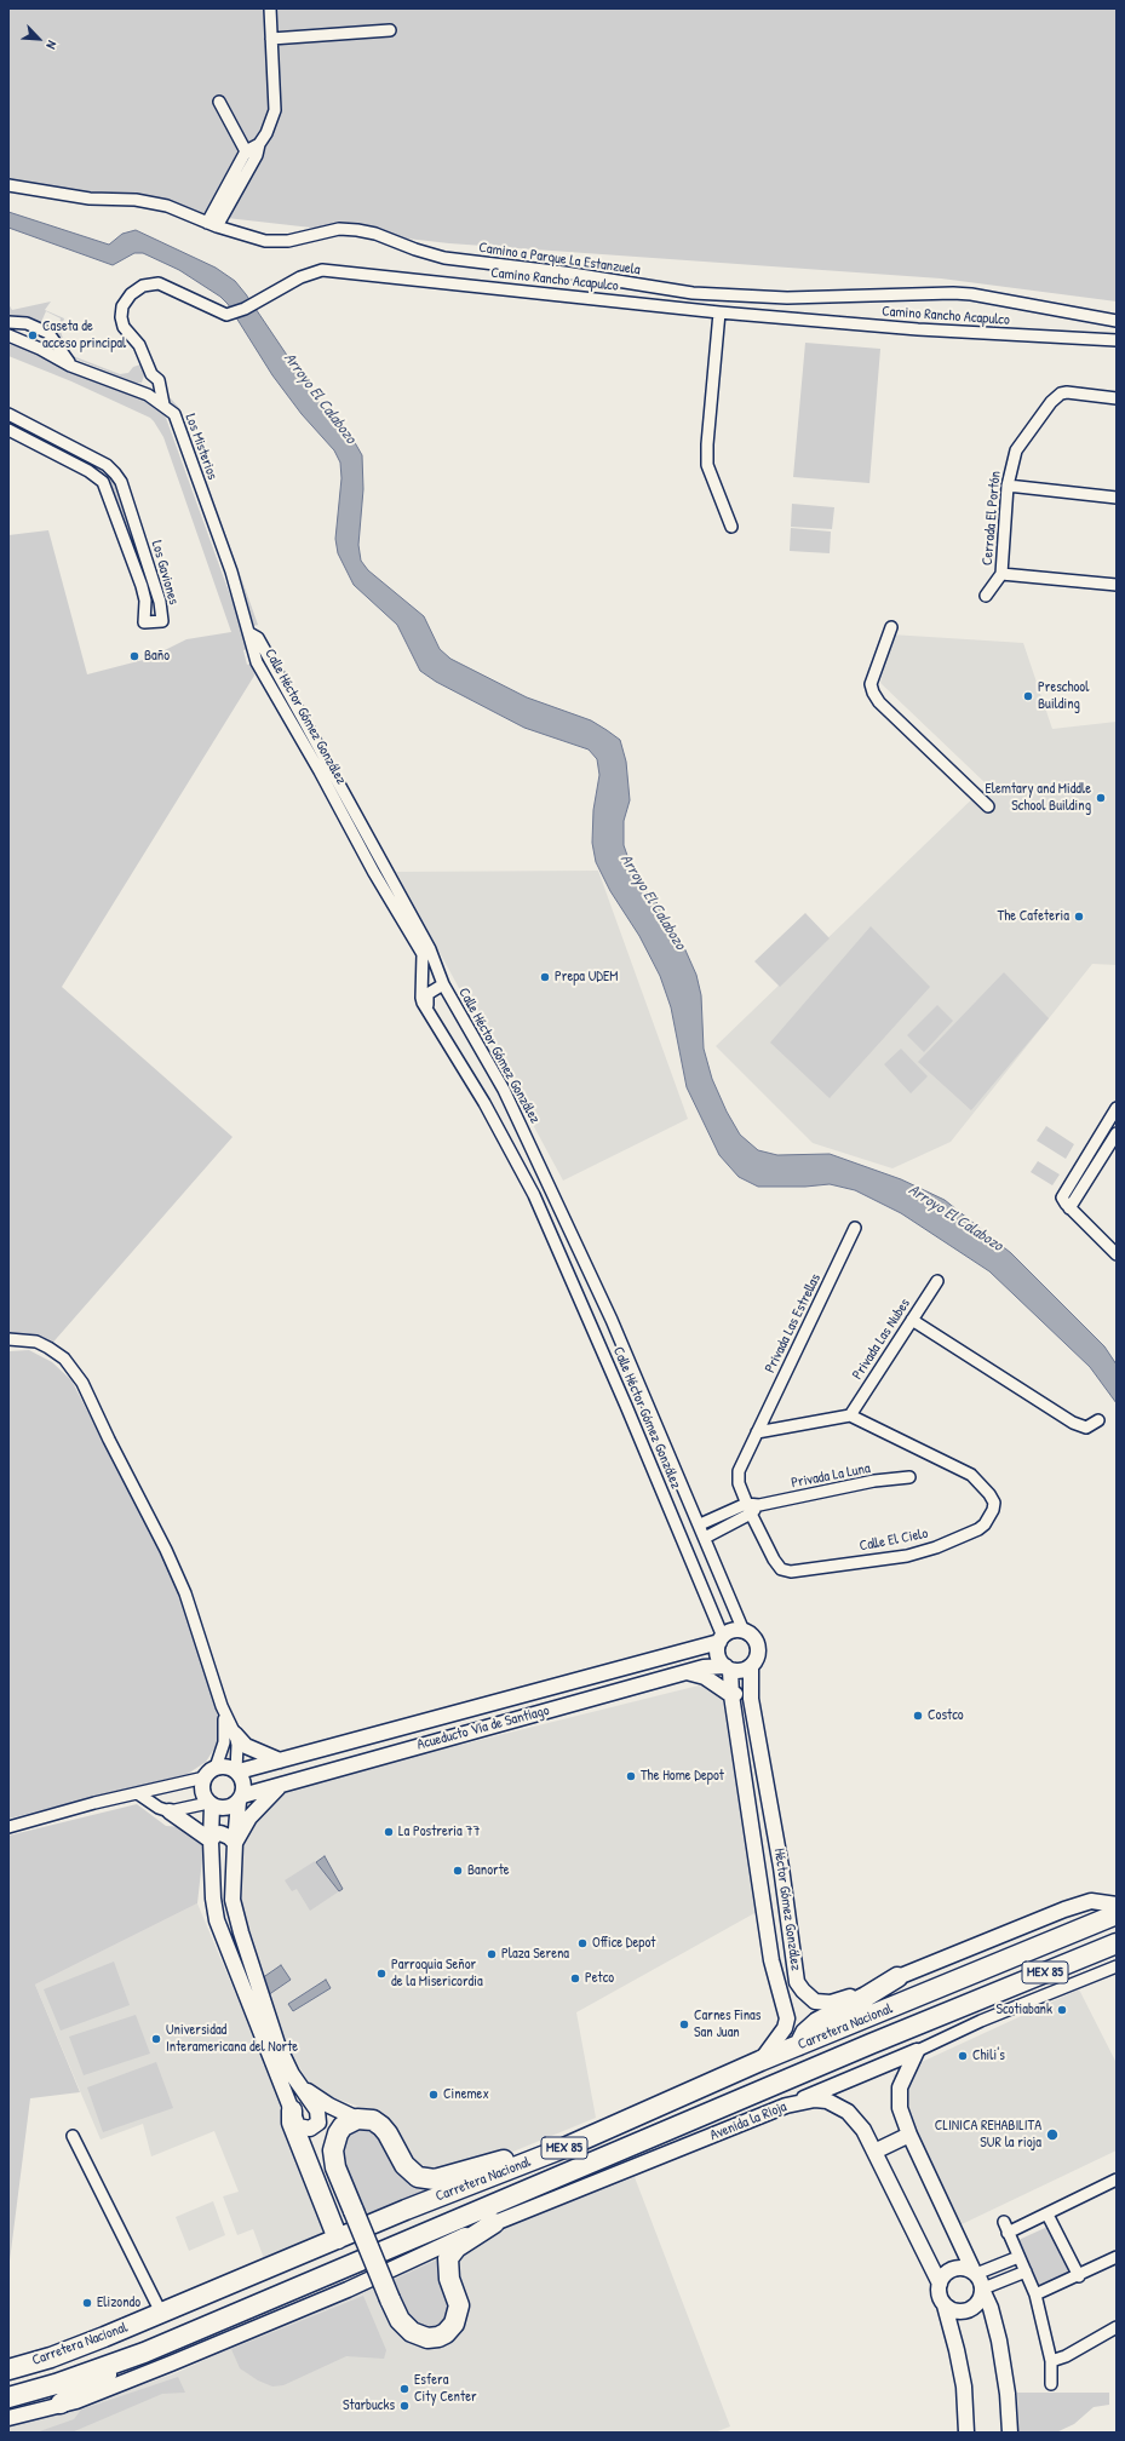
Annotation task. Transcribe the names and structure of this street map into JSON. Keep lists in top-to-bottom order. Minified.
{"streets":{"highway":["MEX 85","Carretera Nacional"],"street":["Camino a Parque La Estanzuela","Camino Rancho Acapulco","Los Misterios","Cerrada El Portón","Los Gaviones","Calle Héctor Gómez González","Privada Las Estrellas","Privada Las Nubes","Privada La Luna","Calle El Cielo","Acueducto Vía de Santiago","Héctor Gómez González","Avenida la Rioja"]},"crossings":[["Camino Rancho Acapulco","Los Misterios"],["Los Misterios","Calle Héctor Gómez González"],["Calle Héctor Gómez González","Acueducto Vía de Santiago"],["Calle Héctor Gómez González","Héctor Gómez González"],["Privada Las Estrellas","Calle El Cielo"],["Privada Las Nubes","Calle El Cielo"],["Privada La Luna","Calle El Cielo"],["Acueducto Vía de Santiago","Héctor Gómez González"],["Héctor Gómez González","Carretera Nacional"],["Carretera Nacional","Avenida la Rioja"]],"water":["Arroyo El Calabozo"],"places":["Caseta de acceso principal","Baño","Preschool Building","Elemtary and Middle School Building","The Cafeteria","Prepa UDEM","Costco","The Home Depot","La Postreria 77","Banorte","Office Depot","Plaza Serena","Parroquia Señor de la Misericordia","Petco","Scotiabank","Carnes Finas San Juan","Universidad Interamericana del Norte","Chili's","Cinemex","CLINICA REHABILITA SUR la rioja","Elizondo","Esfera City Center","Starbucks"],"north":"bottom right"}
